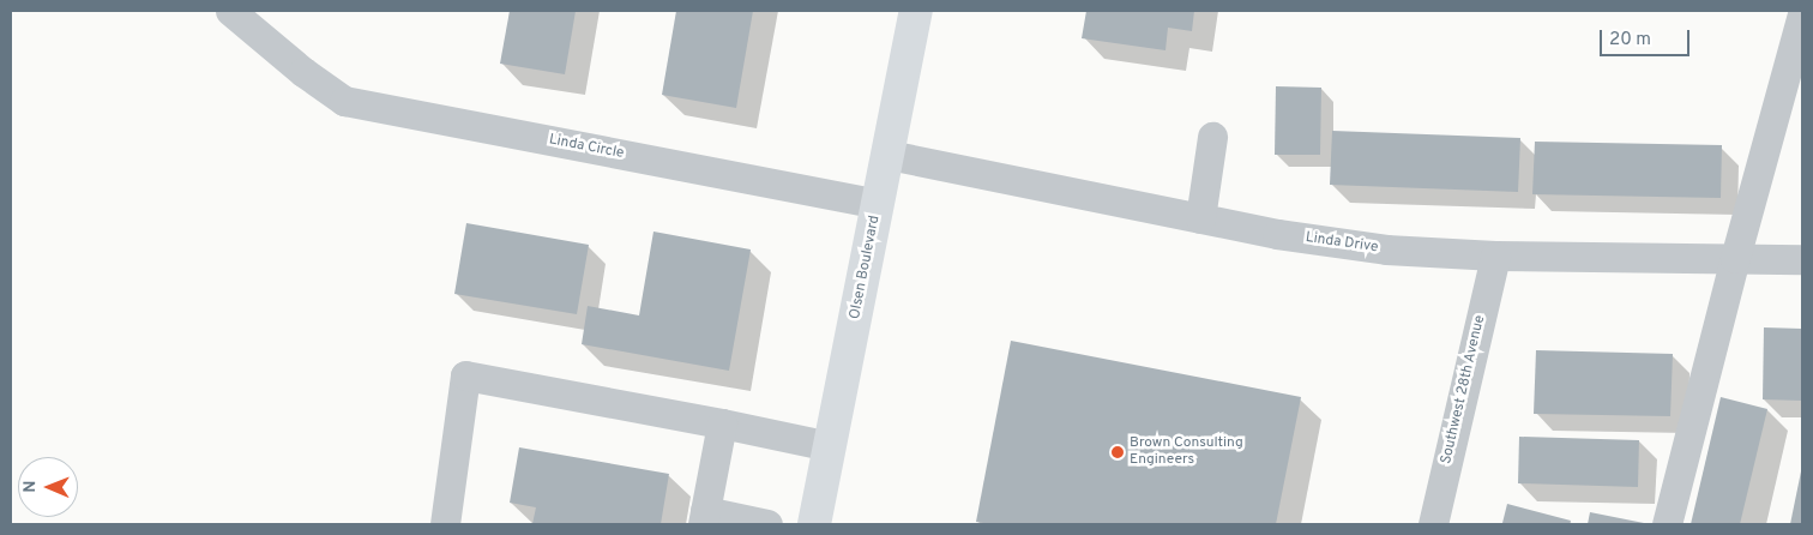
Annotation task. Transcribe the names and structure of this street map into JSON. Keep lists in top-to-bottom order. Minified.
{"streets":{"main road":["Olsen Boulevard"],"street":["Linda Circle","Linda Drive","Southwest 28th Avenue"]},"crossings":[["Linda Circle","Olsen Boulevard"],["Linda Drive","Olsen Boulevard"],["Linda Drive","Southwest 28th Avenue"]],"places":["Brown Consulting Engineers"],"scale_bar":"20 m","north":"left"}
